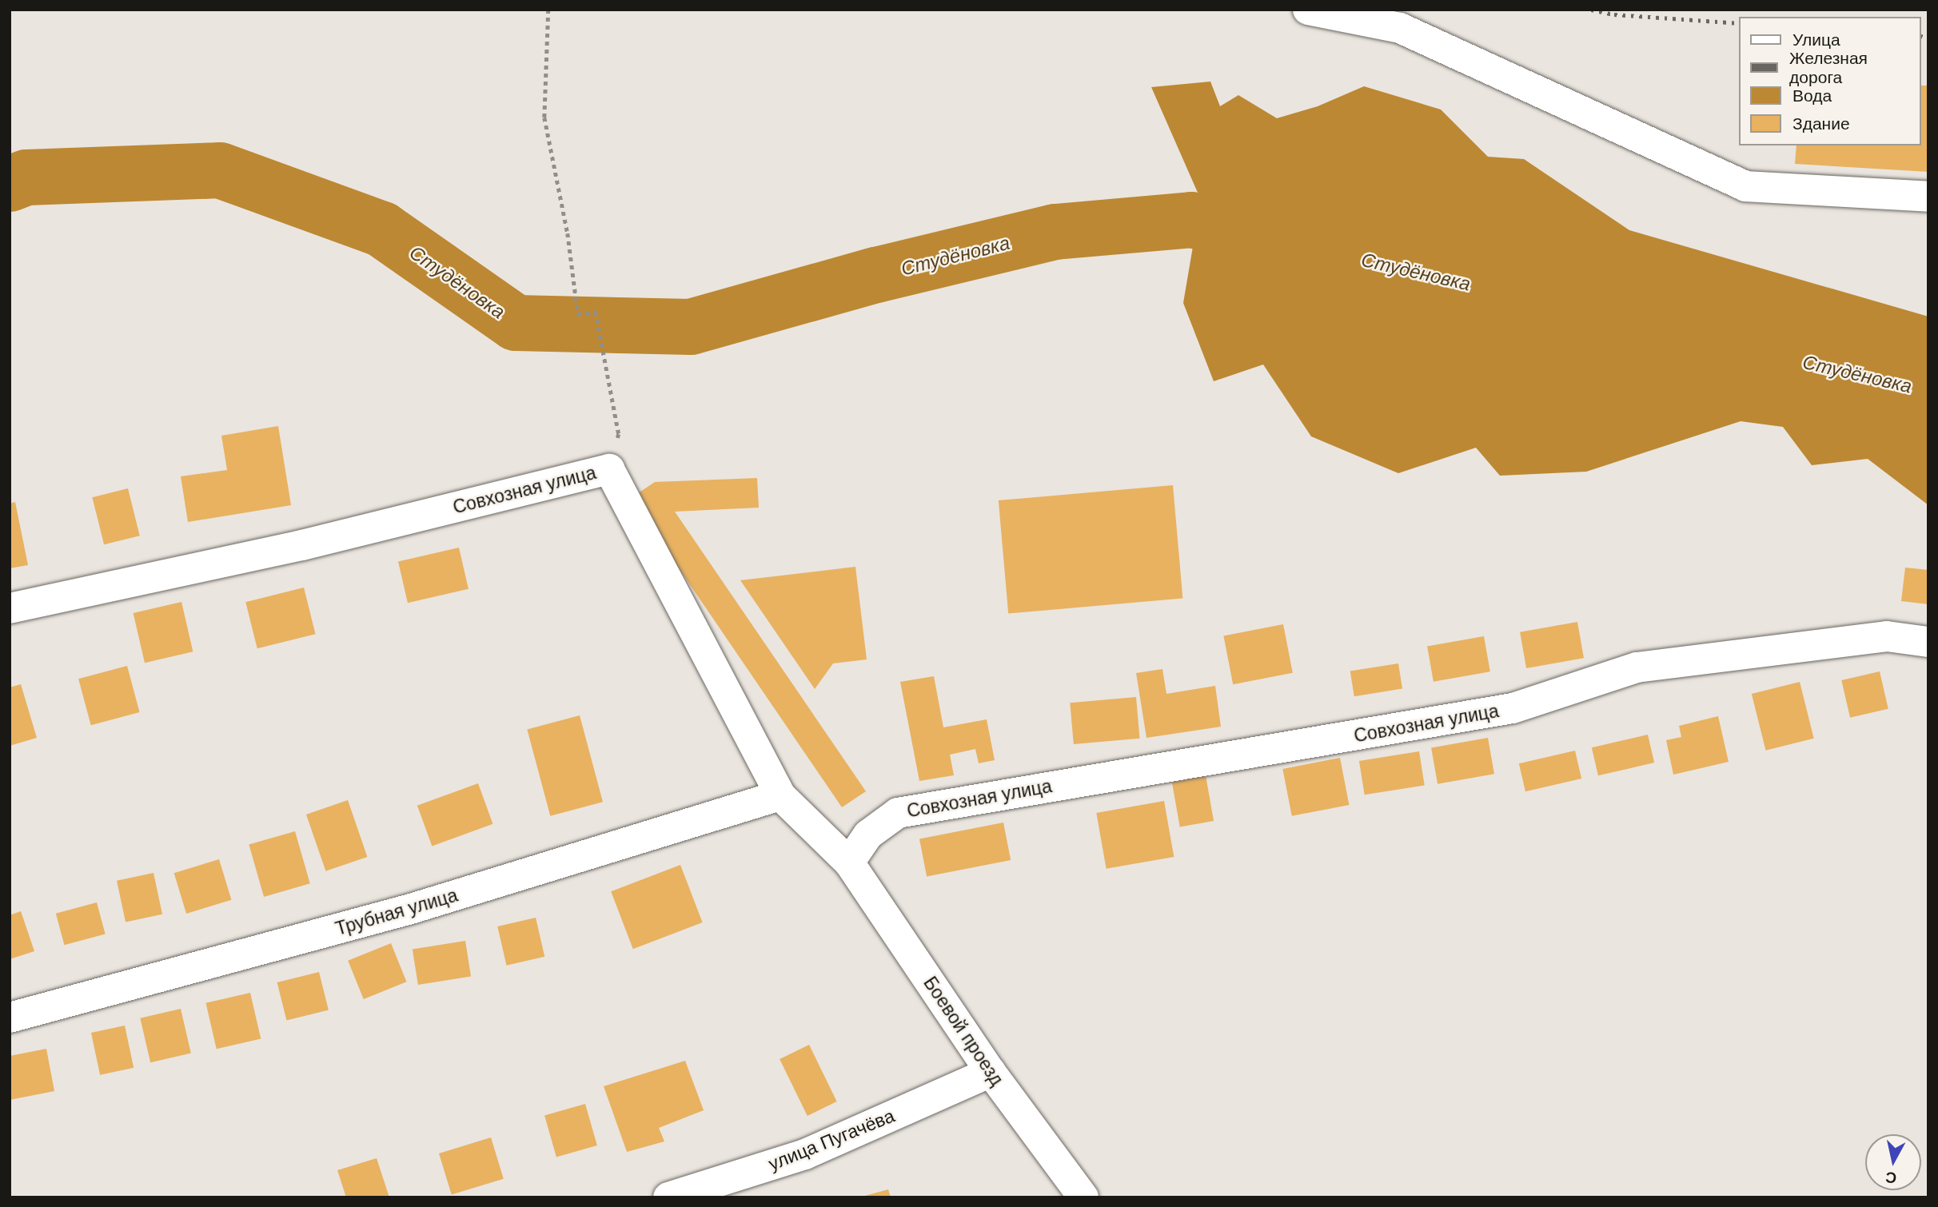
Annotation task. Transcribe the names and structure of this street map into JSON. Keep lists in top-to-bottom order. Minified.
{"streets":{"street":["Совхозная улица","Трубная улица","Боевой проезд","улица Пугачёва"]},"crossings":[["Совхозная улица","Трубная улица"],["Совхозная улица","Боевой проезд"],["Боевой проезд","улица Пугачёва"]],"water":["Студёновка"],"legend":["Улица","Железная дорога","Вода","Здание"],"north":"bottom"}
